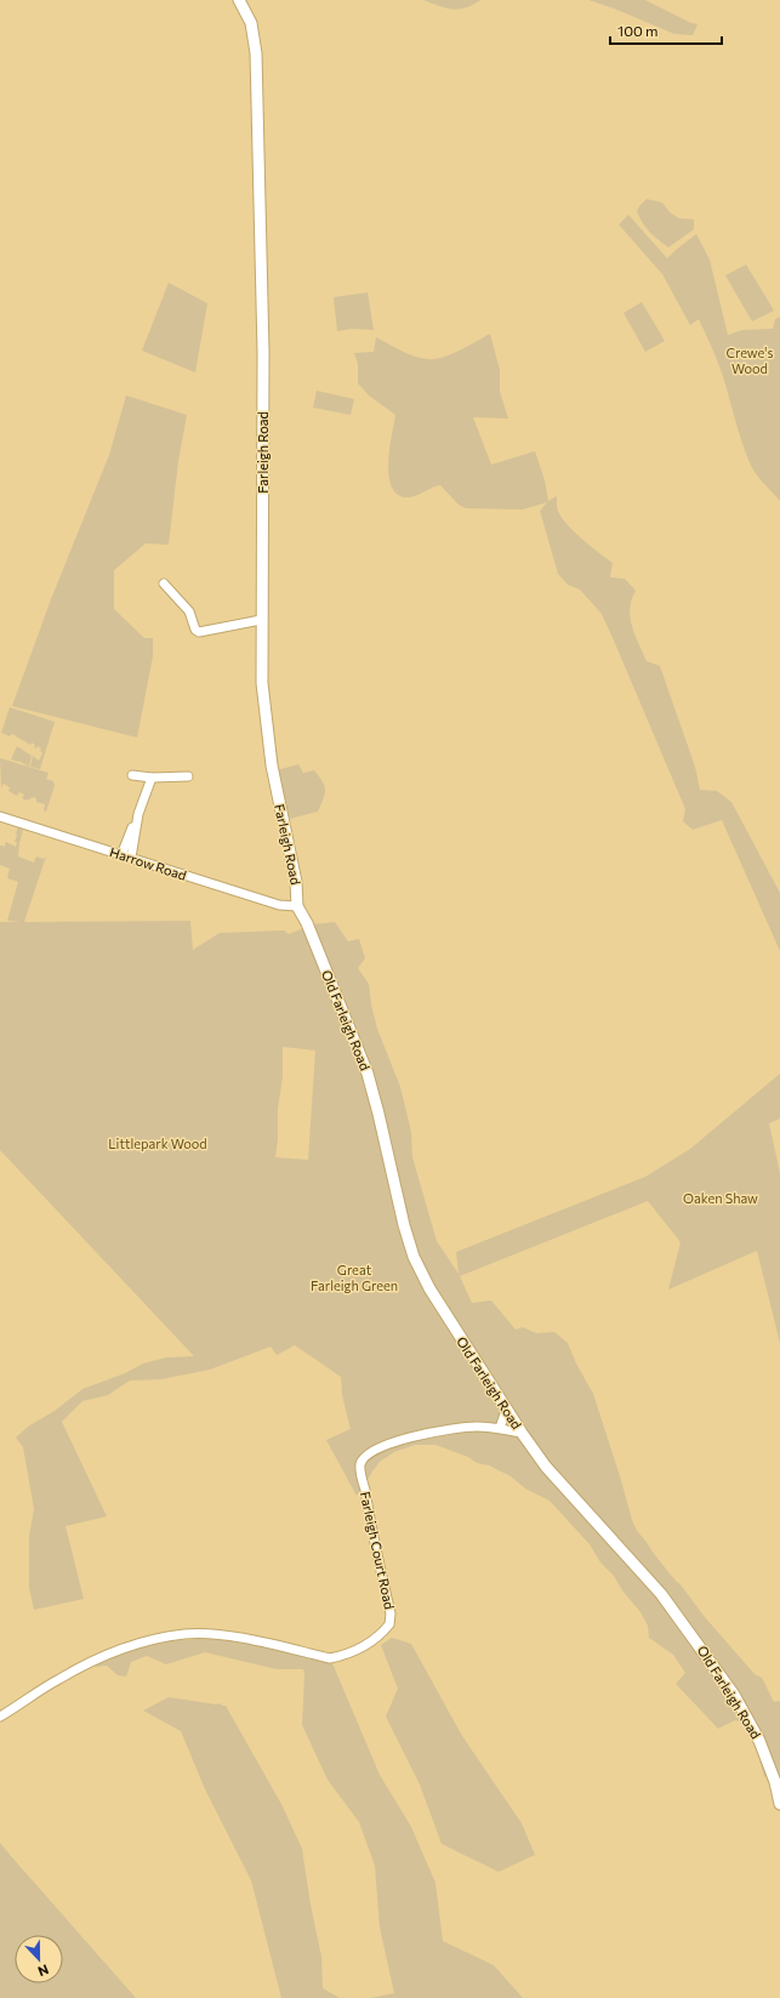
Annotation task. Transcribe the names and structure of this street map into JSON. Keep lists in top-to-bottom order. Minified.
{"streets":{"street":["Farleigh Road","Harrow Road","Old Farleigh Road","Farleigh Court Road"]},"crossings":[["Farleigh Road","Harrow Road"],["Farleigh Road","Old Farleigh Road"],["Harrow Road","Old Farleigh Road"],["Old Farleigh Road","Farleigh Court Road"]],"parks":["Crewe's Wood","Littlepark Wood","Oaken Shaw","Great Farleigh Green"],"scale_bar":"100 m","north":"bottom"}
